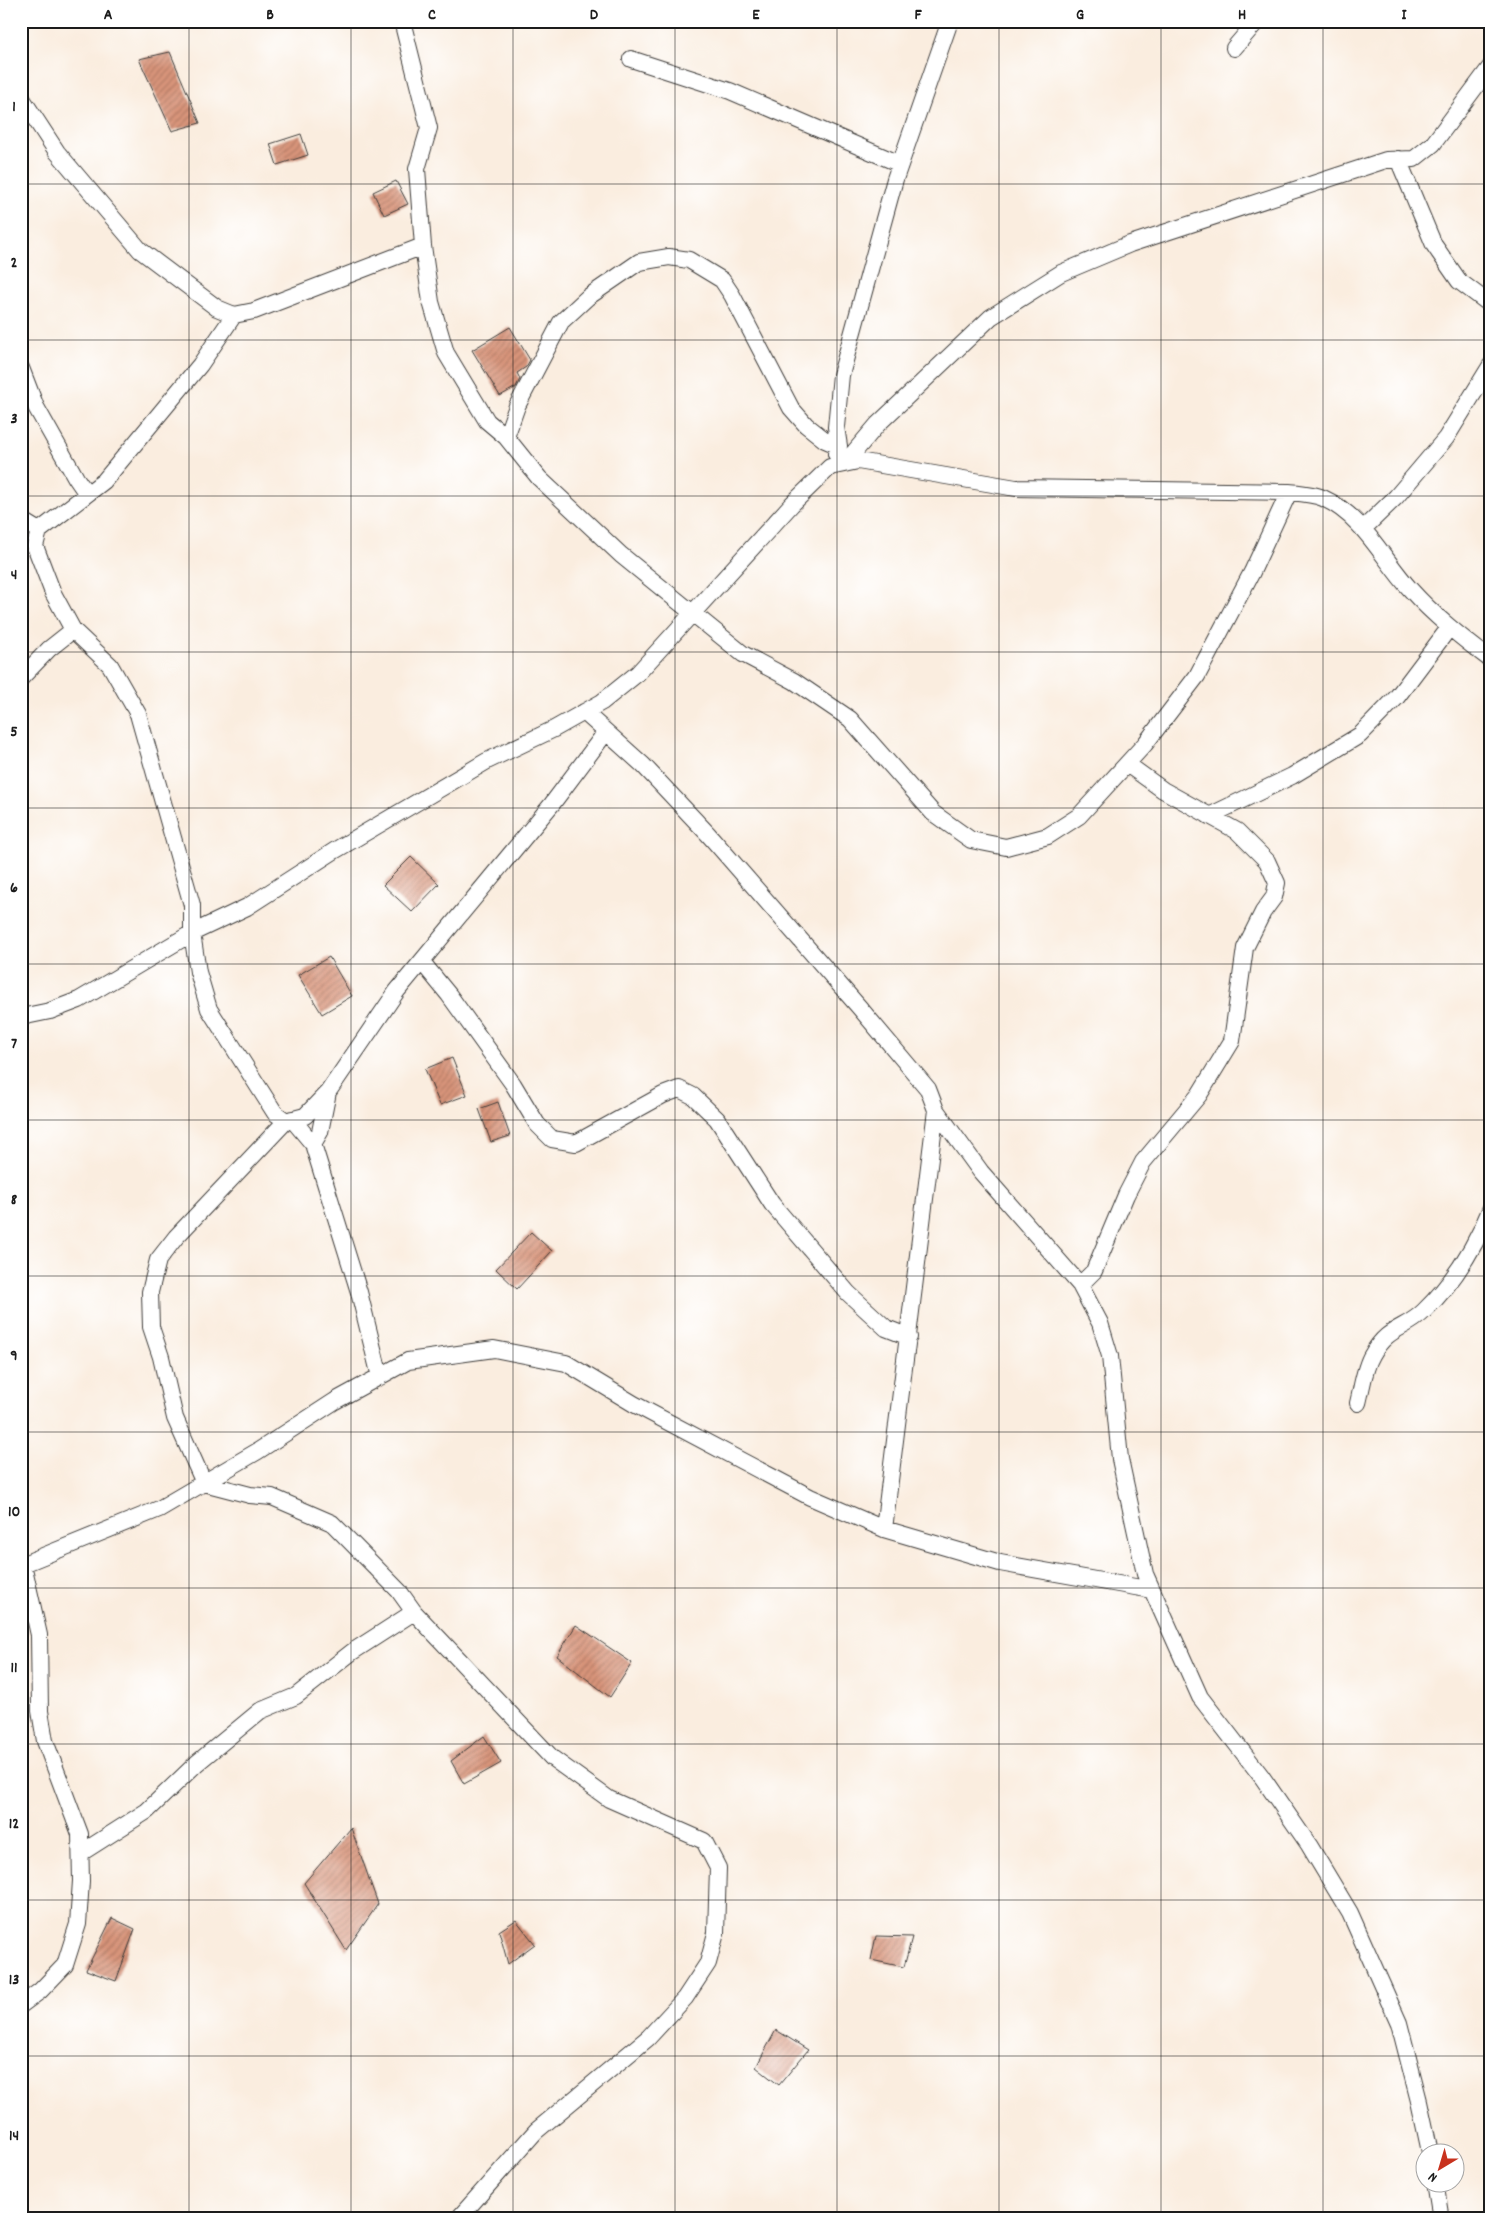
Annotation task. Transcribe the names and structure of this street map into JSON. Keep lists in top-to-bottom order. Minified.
{"north":"bottom left","grid":{"columns":["A","B","C","D","E","F","G","H","I"],"rows":["1","2","3","4","5","6","7","8","9","10","11","12","13","14"]}}
